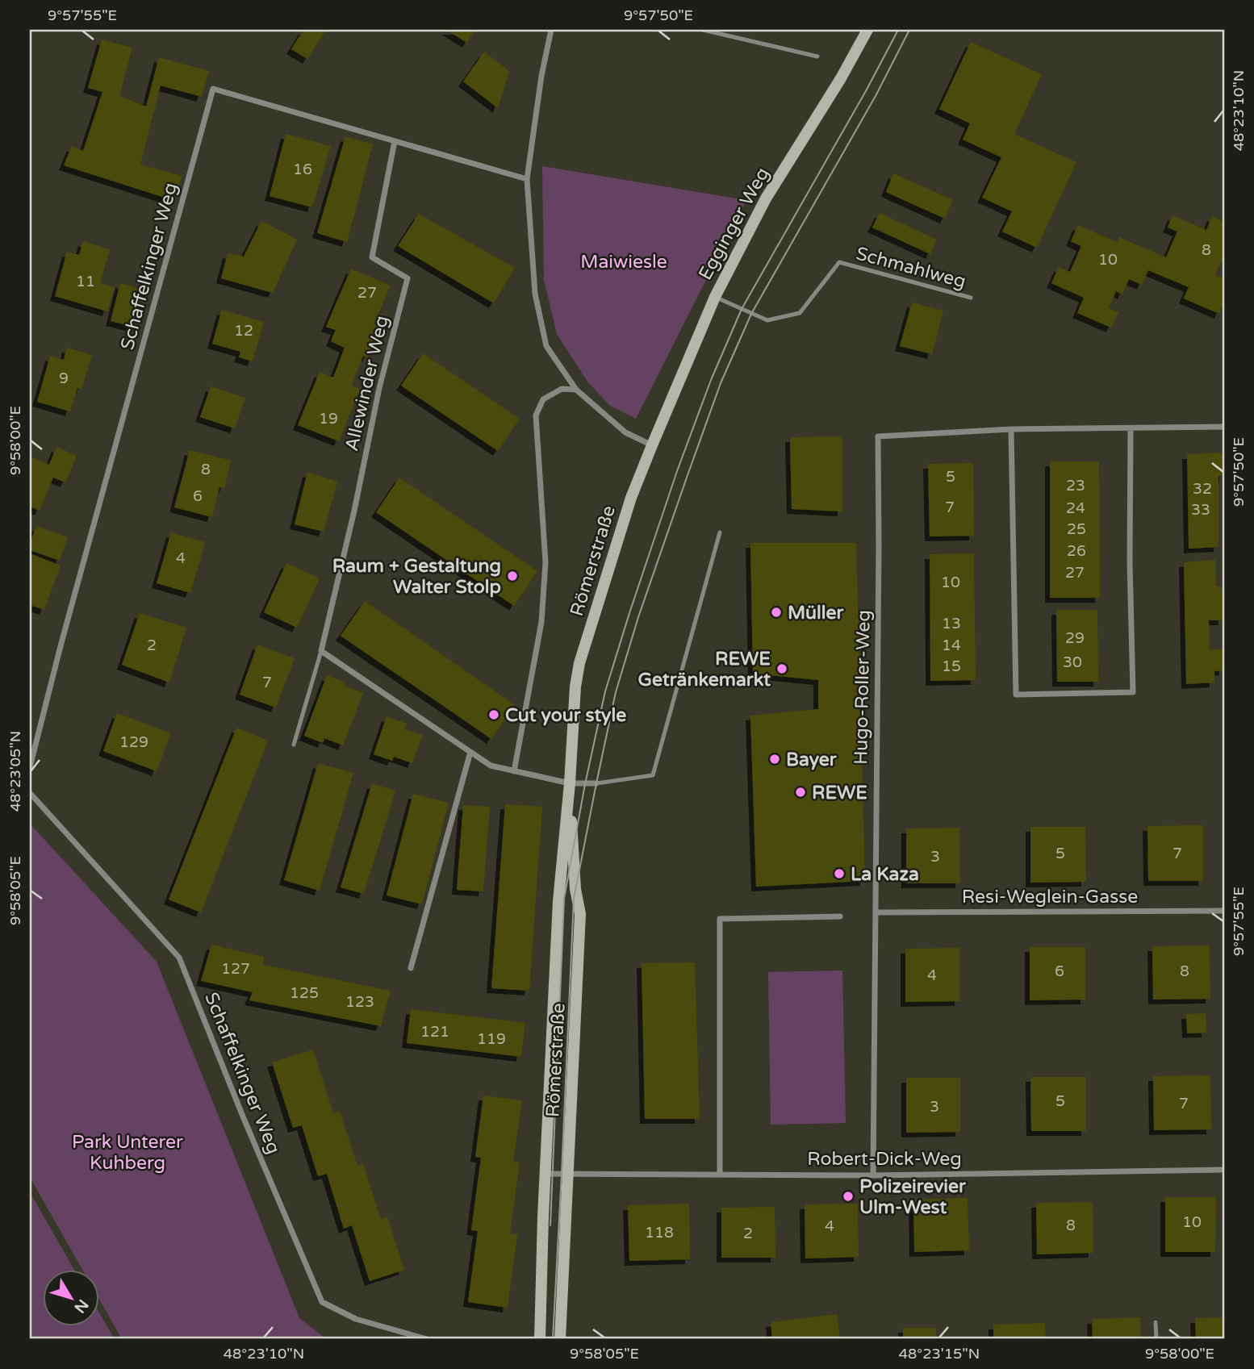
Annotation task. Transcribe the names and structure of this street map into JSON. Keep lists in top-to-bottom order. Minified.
{"streets":{"street":["Egginger Weg","Schaffelkinger Weg","Allewinder Weg","Römerstraße","Hugo-Roller-Weg","Resi-Weglein-Gasse","Robert-Dick-Weg"],"lane":["Schmahlweg"]},"crossings":[["Egginger Weg","Schmahlweg"],["Egginger Weg","Römerstraße"],["Schaffelkinger Weg","Allewinder Weg"],["Römerstraße","Robert-Dick-Weg"],["Hugo-Roller-Weg","Resi-Weglein-Gasse"],["Hugo-Roller-Weg","Robert-Dick-Weg"]],"parks":["Maiwiesle","Park Unterer Kuhberg"],"places":["Raum + Gestaltung Walter Stolp","Müller","REWE Getränkemarkt","Cut your style","Bayer","REWE","La Kaza","Polizeirevier Ulm-West"],"house_numbers":["16","8","10","11","27","12","9","19","8","5","23","32","6","7","24","33","25","26","4","27","10","13","29","2","14","30","15","7","129","5","7","3","127","6","8","4","125","123","121","119","5","7","3","10","8","4","118","2"],"north":"bottom right","coordinates":["9°57'55\"E","9°57'50\"E","48°23'10\"N","9°58'00\"E","48°23'05\"N","9°58'05\"E","48°23'15\"N"]}
